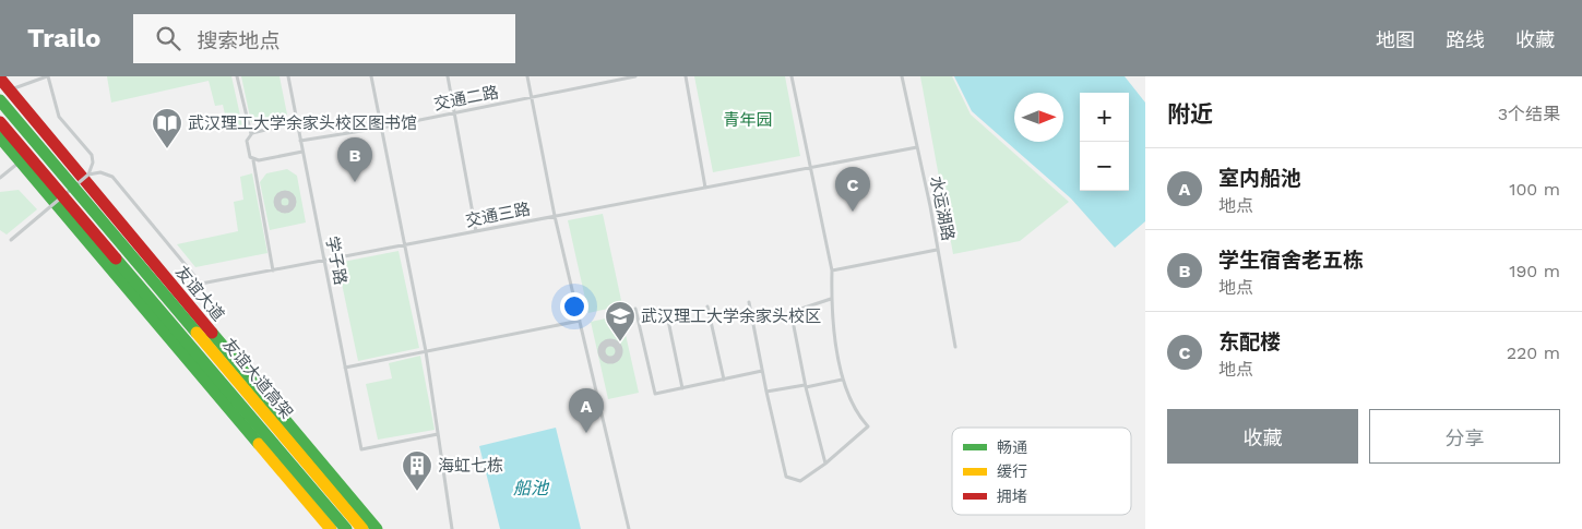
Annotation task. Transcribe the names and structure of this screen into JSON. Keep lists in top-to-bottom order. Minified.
{"streets":{"main road":["友谊大道","友谊大道高架"],"lane":["交通二路","水运湖路","交通三路","学子路"]},"crossings":[["交通二路","学子路"],["水运湖路","交通三路"],["交通三路","学子路"]],"water":["船池"],"parks":["青年园"],"places":{"library":["武汉理工大学余家头校区图书馆"],"school or university":["武汉理工大学余家头校区"],"building":["海虹七栋"]},"legend":["畅通","缓行","拥堵"],"north":"right","page":{"header":"Trailo","search":"搜索地点","nav":["地图","路线","收藏"],"heading":["附近","3个结果"],"map_buttons":["+","−"],"pins":["B","C","A"],"list":[{"mark":"A","name":"室内船池","note":"地点","value":"100 m"},{"mark":"B","name":"学生宿舍老五栋","note":"地点","value":"190 m"},{"mark":"C","name":"东配楼","note":"地点","value":"220 m"}],"buttons":["收藏","分享"]}}
